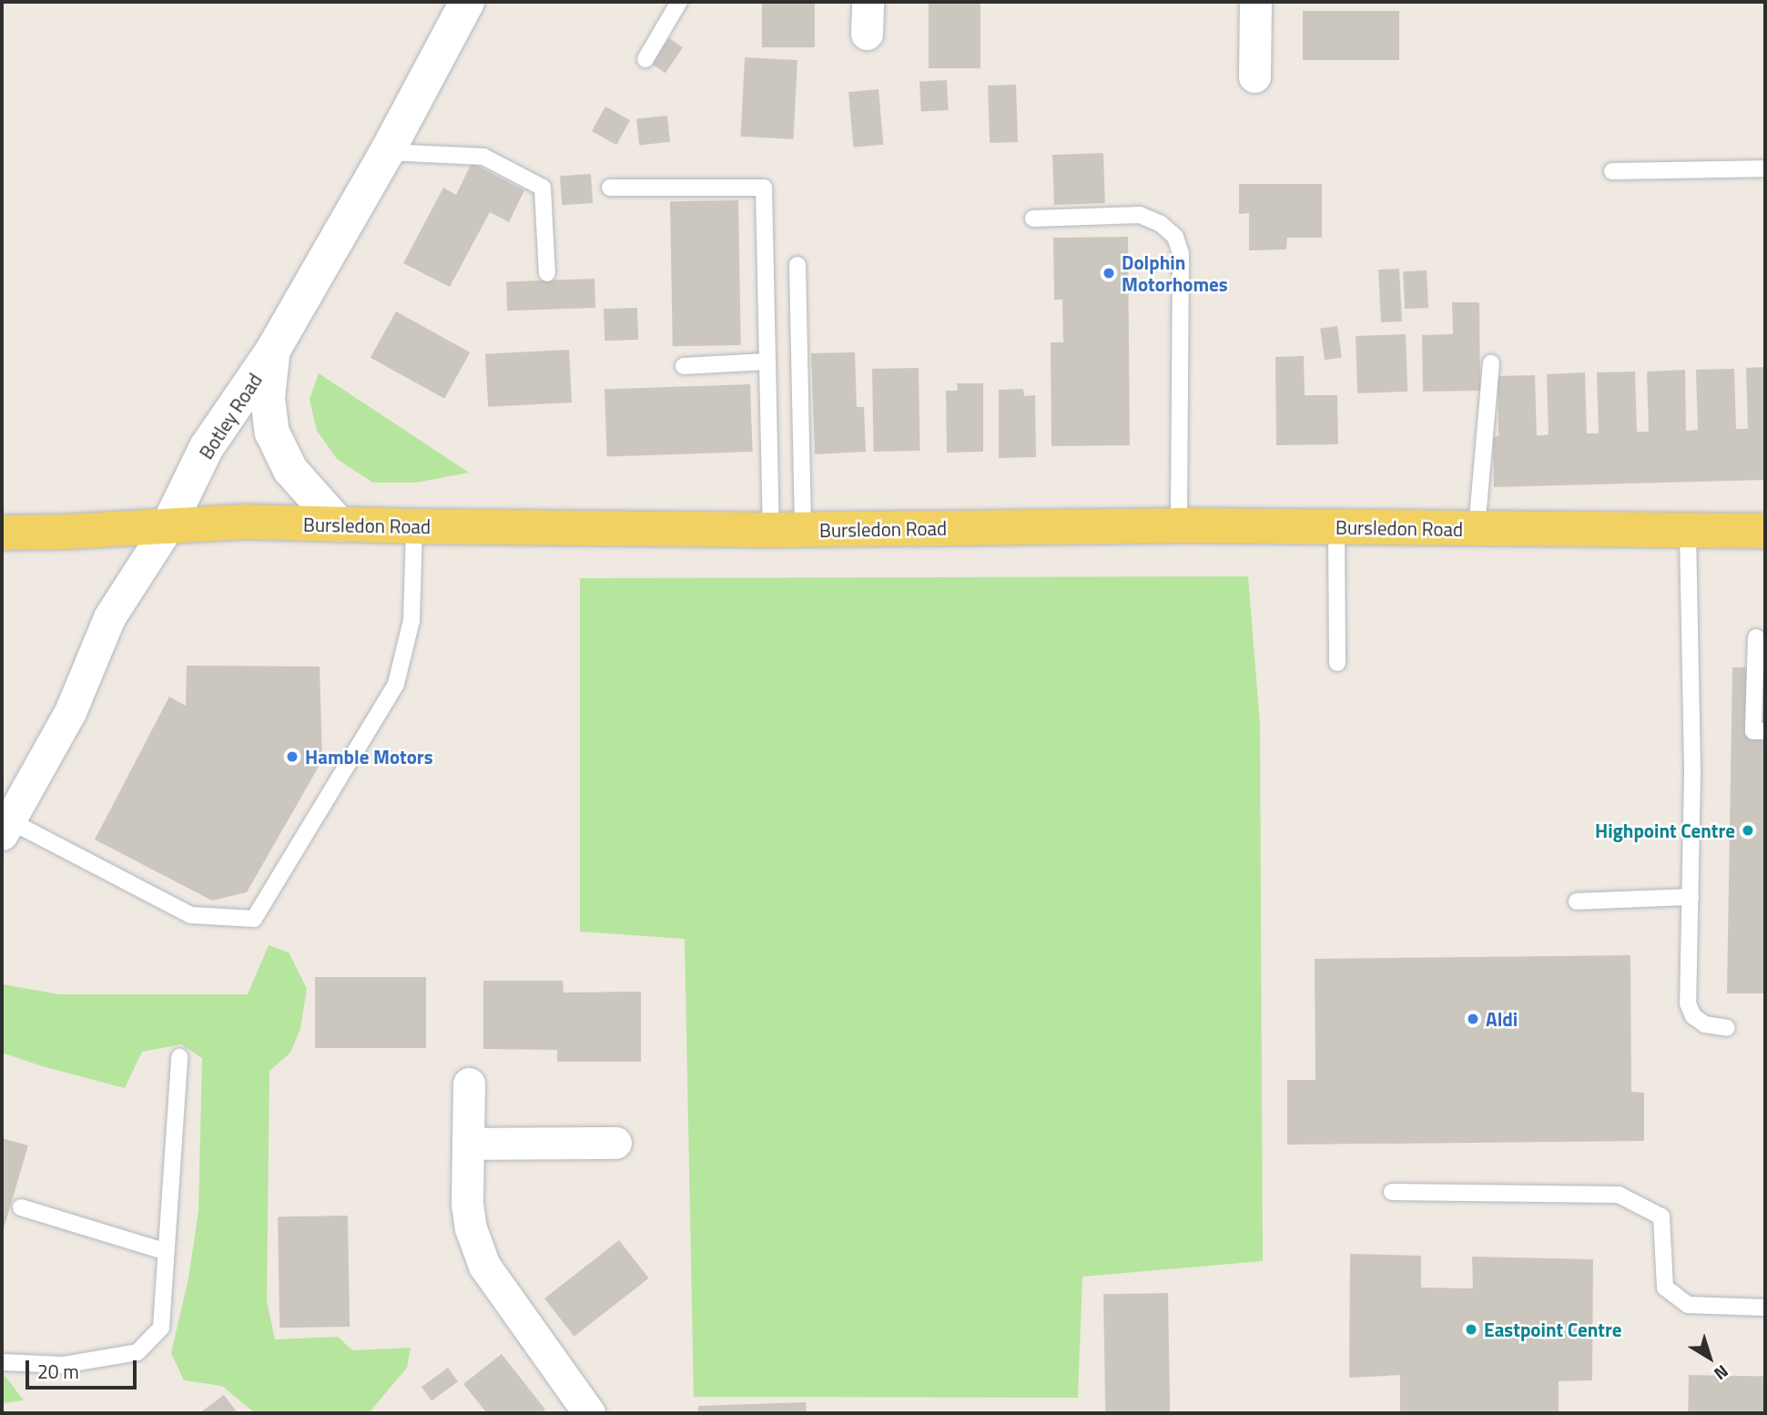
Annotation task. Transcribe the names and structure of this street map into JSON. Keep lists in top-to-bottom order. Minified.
{"streets":{"main road":["Botley Road","Bursledon Road"]},"crossings":[["Botley Road","Bursledon Road"]],"places":["Dolphin Motorhomes","Hamble Motors","Highpoint Centre","Aldi","Eastpoint Centre"],"scale_bar":"20 m","north":"bottom right"}
